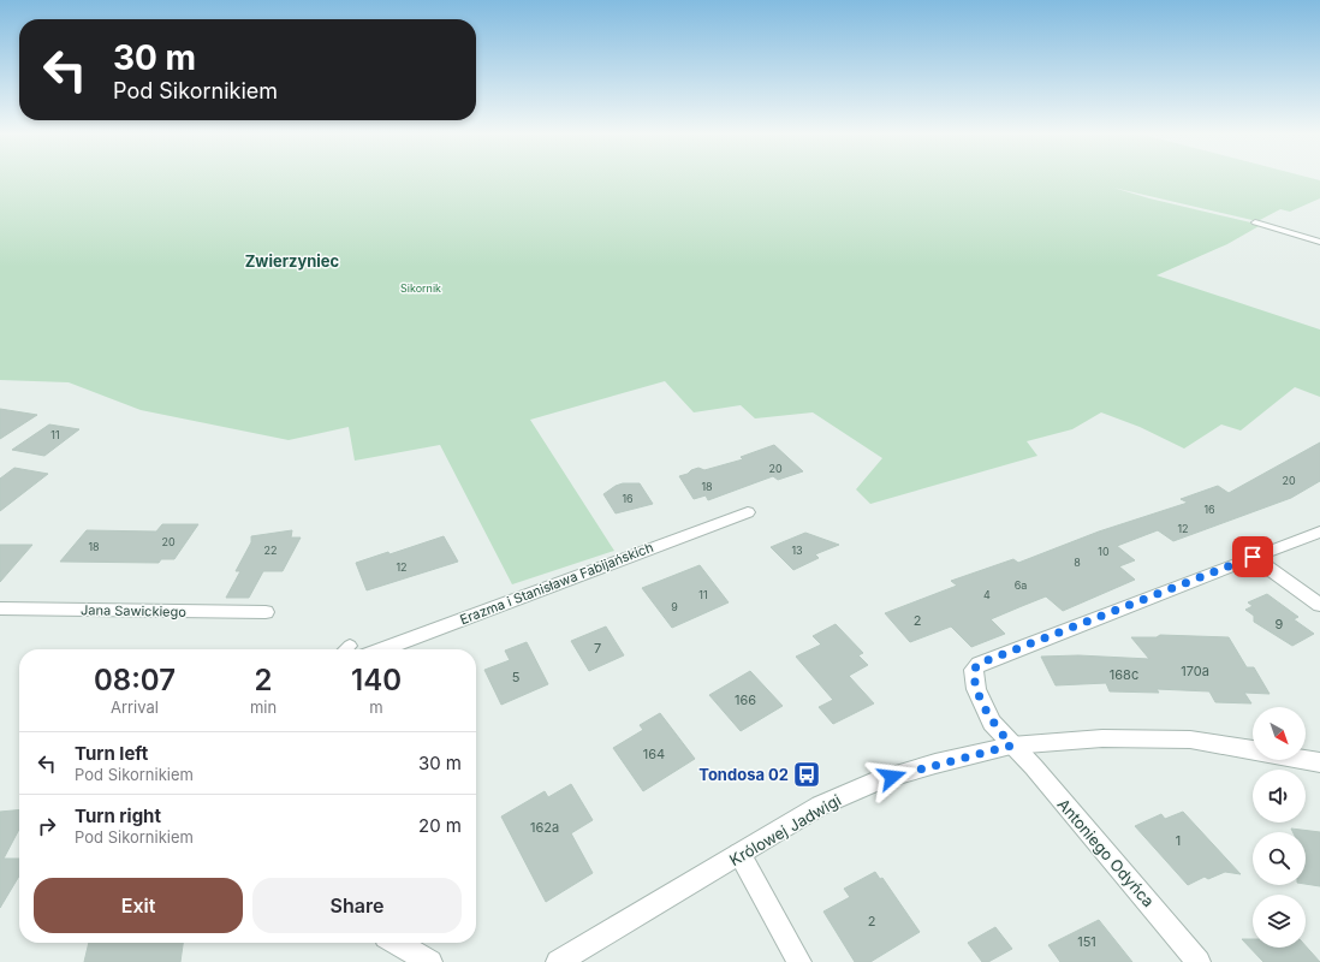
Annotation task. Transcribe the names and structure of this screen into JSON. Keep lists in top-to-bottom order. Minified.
{"streets":{"street":["Erazma i Stanisława Fabijańskich","Jana Sawickiego","Królowej Jadwigi","Antoniego Odyńca"]},"crossings":[["Królowej Jadwigi","Antoniego Odyńca"]],"districts":["Zwierzyniec"],"parks":["Sikornik"],"places":{"bus stop":["Tondosa 02"]},"house_numbers":["11","20","20","18","16","16","12","20","18","22","13","10","8","12","6a","11","4","9","2","9","7","170a","168c","5","166","164","162a","1","2","151"],"north":"bottom right","page":{"turn":["30 m","Pod Sikornikiem"],"eta":["08:07","Arrival","2","min","140","m"],"list":[{"name":"Turn left","note":"Pod Sikornikiem","value":"30 m"},{"name":"Turn right","note":"Pod Sikornikiem","value":"20 m"}],"buttons":["Exit","Share"]}}
